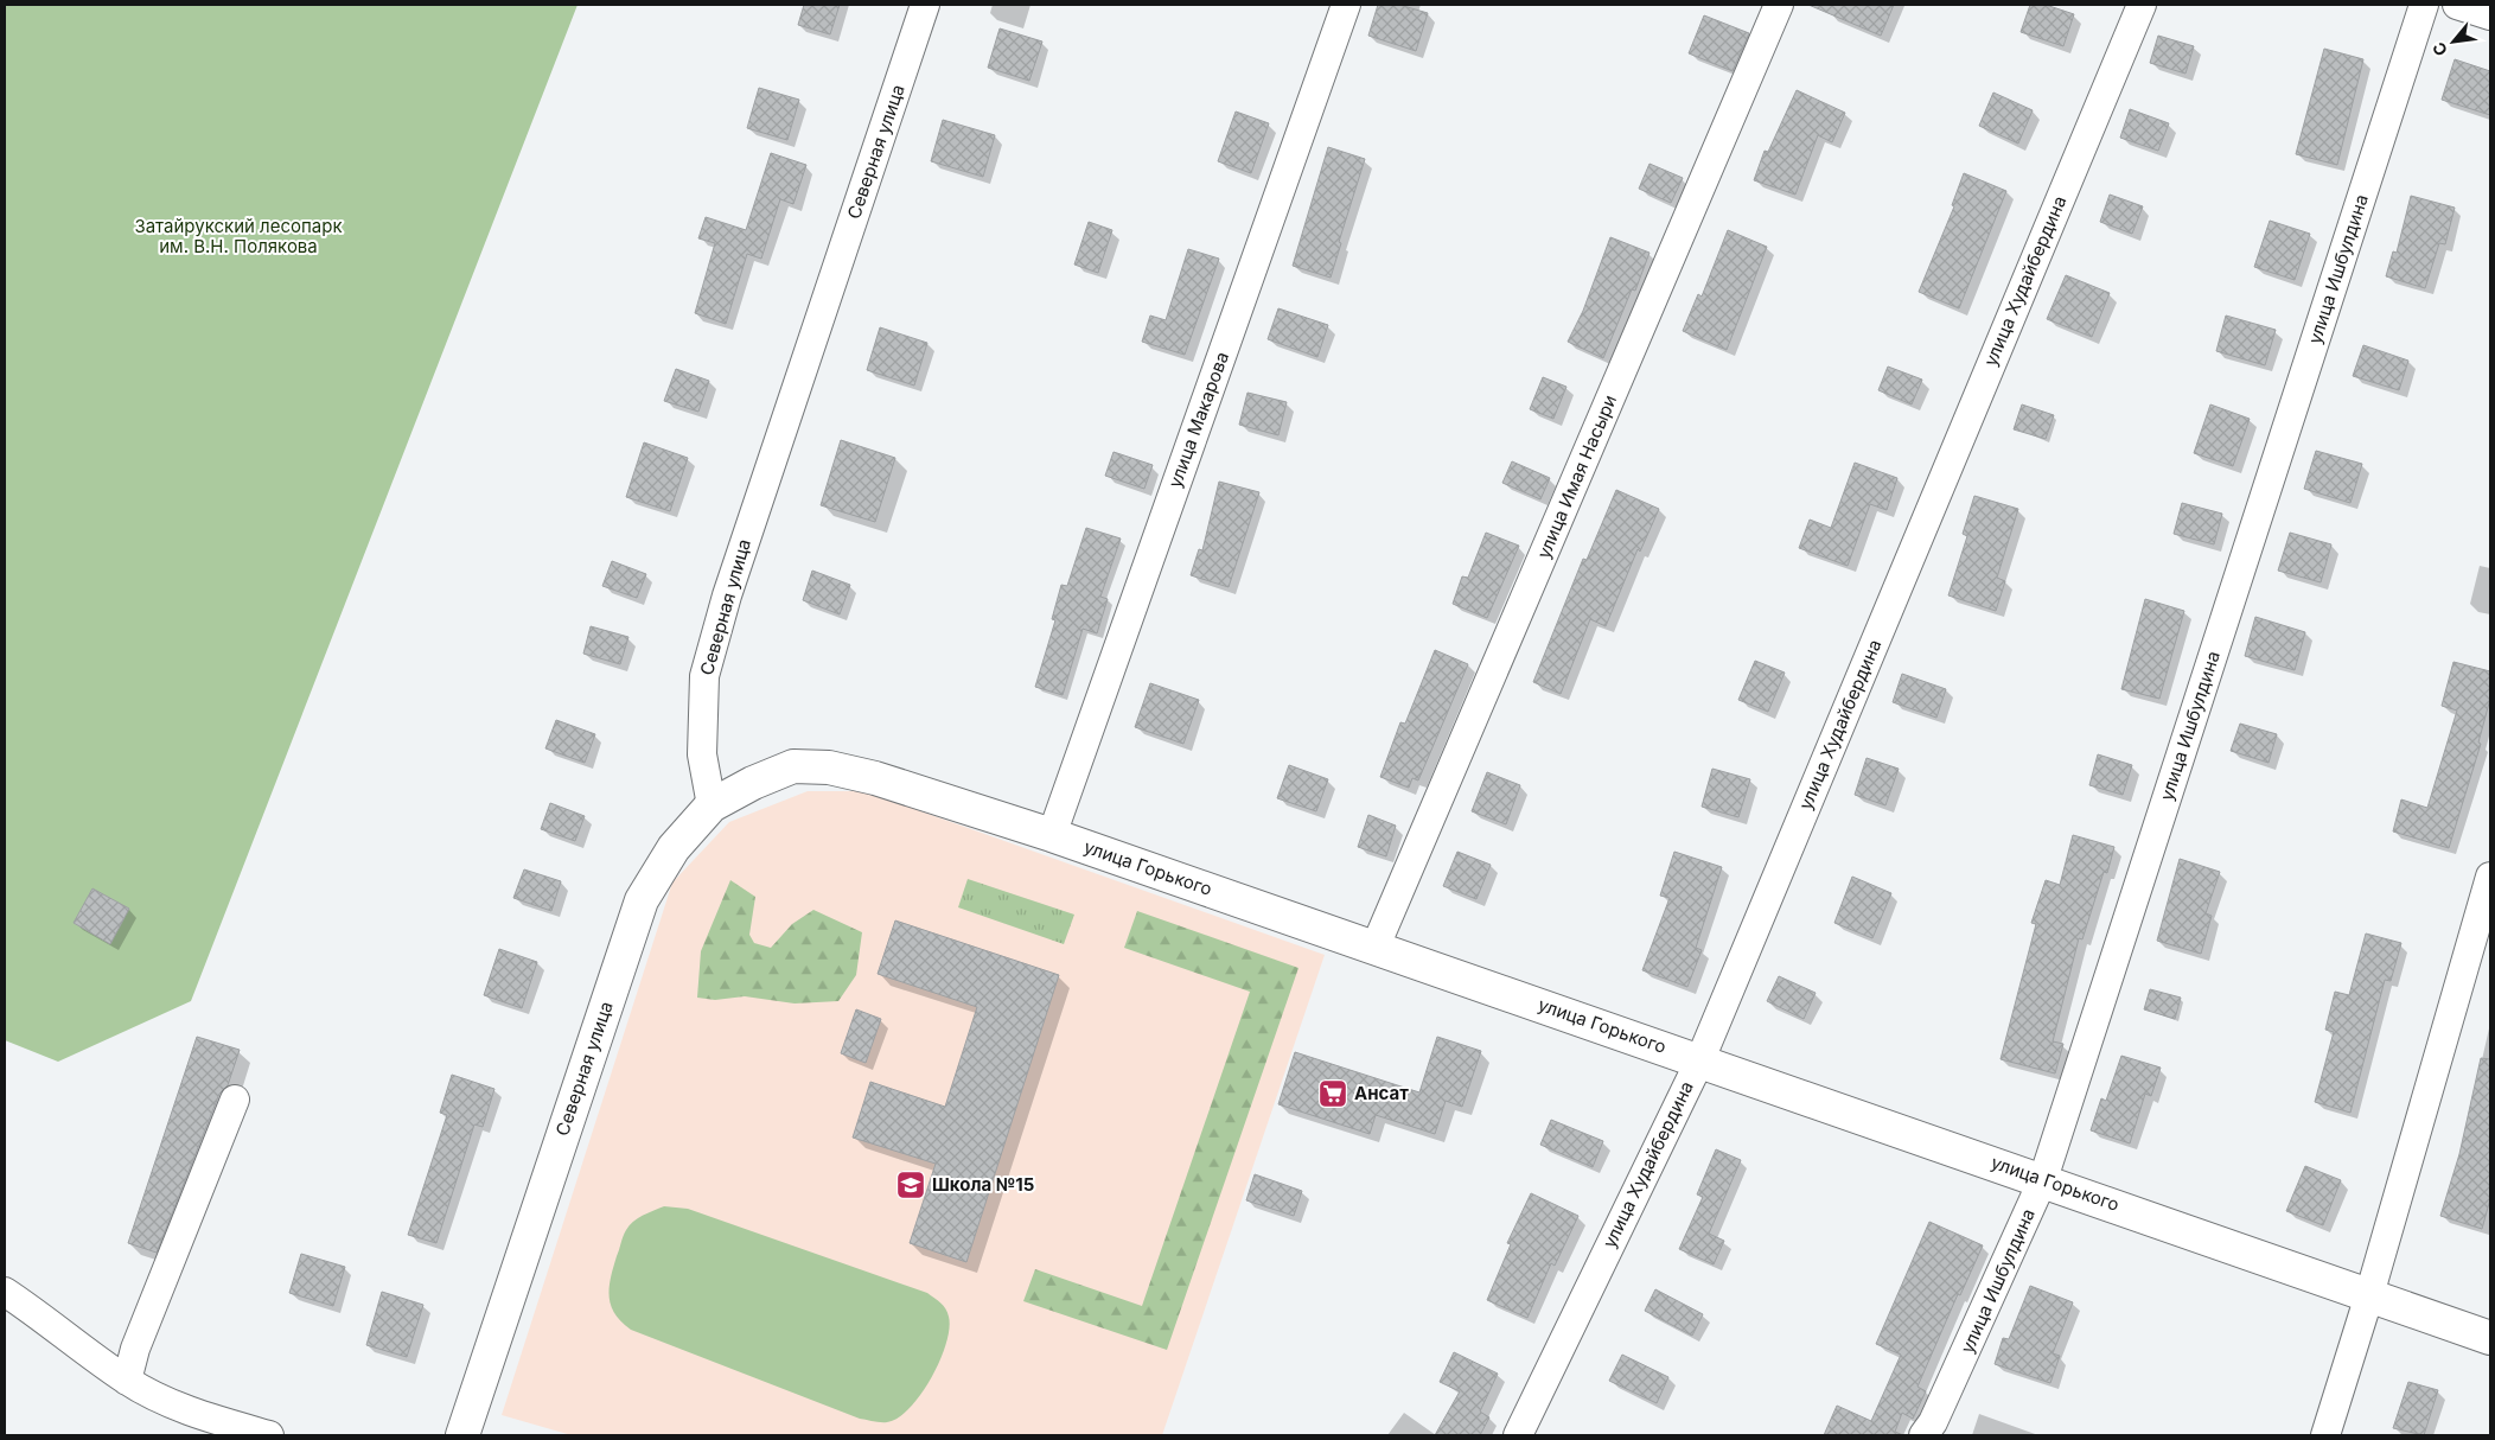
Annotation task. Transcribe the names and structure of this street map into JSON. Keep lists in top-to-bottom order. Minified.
{"streets":{"main road":["Северная улица","улица Горького"],"street":["улица Ишбулдина","улица Худайбердина","улица Макарова","улица Имая Насыри"]},"crossings":[["Северная улица","улица Горького"],["улица Ишбулдина","улица Горького"],["улица Худайбердина","улица Горького"],["улица Макарова","улица Горького"],["улица Имая Насыри","улица Горького"]],"parks":["Затайрукский лесопарк им. В.Н. Полякова"],"places":{"supermarket":["Ансат"],"school or university":["Школа №15"]},"north":"bottom left"}
